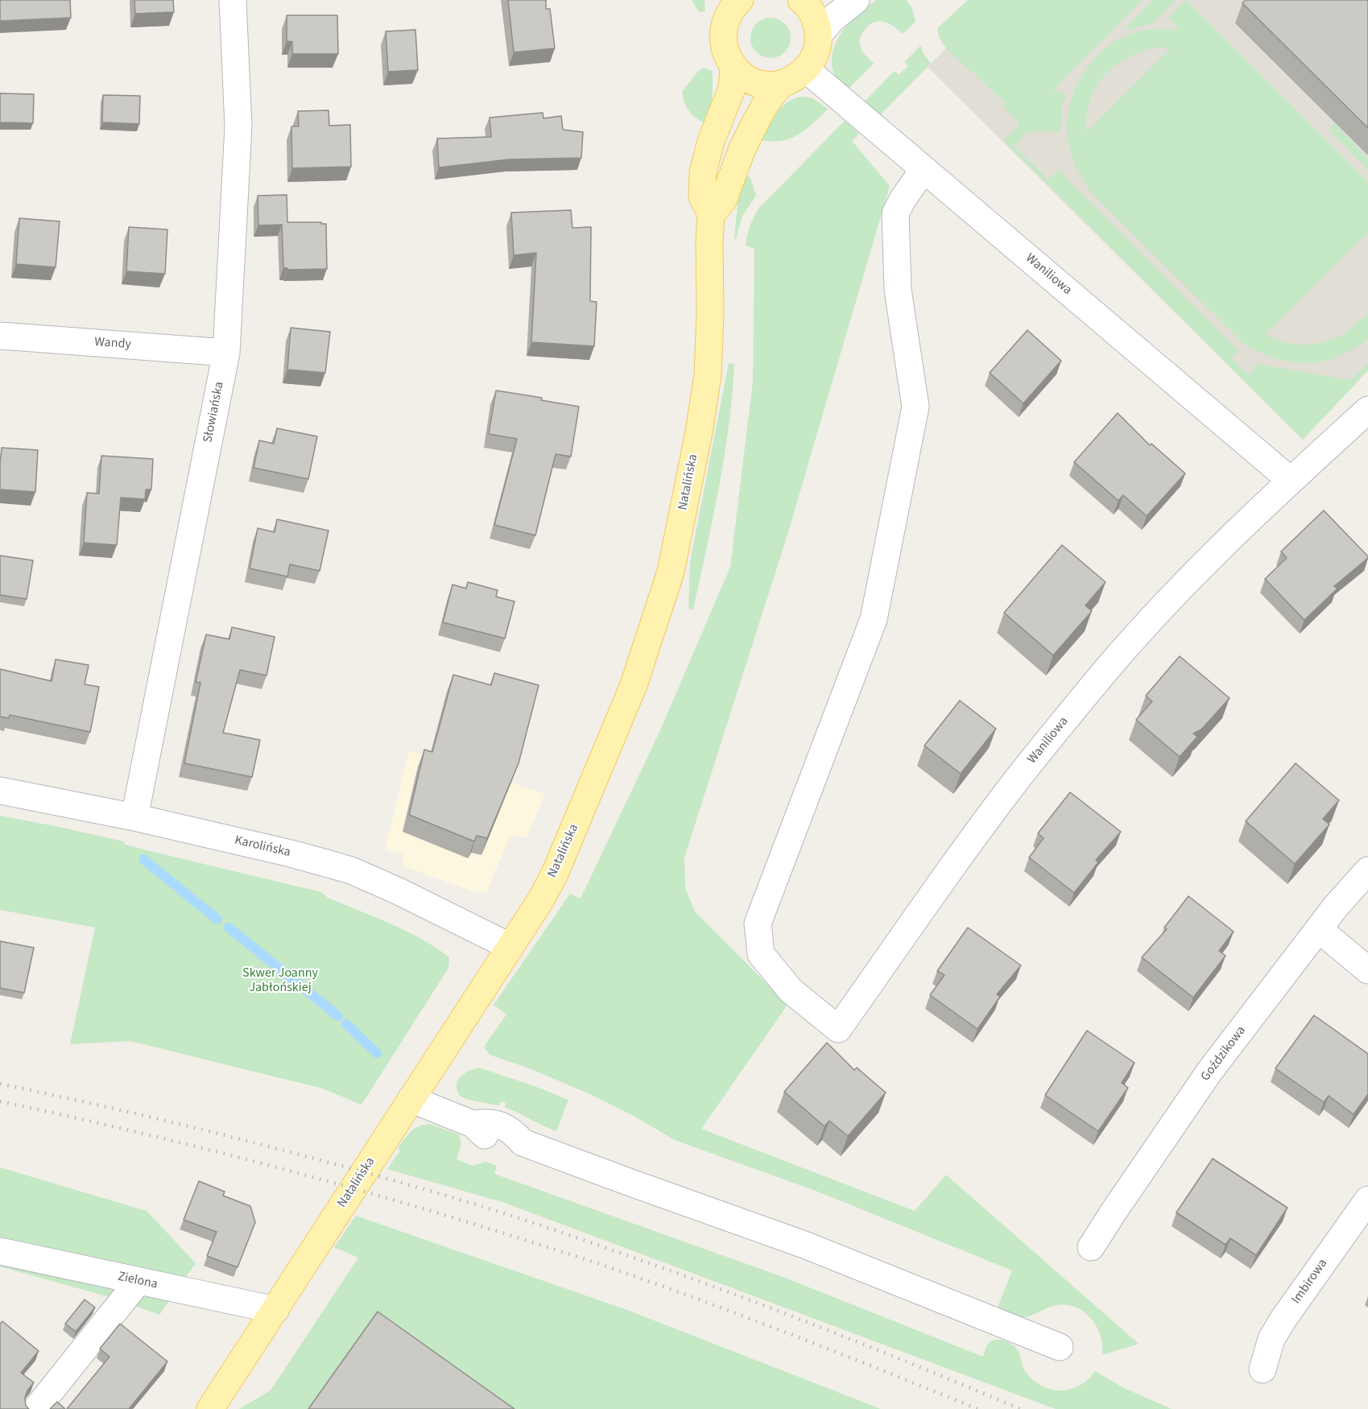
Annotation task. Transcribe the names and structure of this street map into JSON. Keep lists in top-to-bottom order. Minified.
{"streets":{"main road":["Natalińska"],"street":["Waniliowa","Wandy","Słowiańska","Karolińska","Goździkowa","Zielona","Imbirowa"]},"crossings":[["Wandy","Słowiańska"],["Słowiańska","Karolińska"],["Natalińska","Karolińska"],["Natalińska","Zielona"]],"parks":["Skwer Joanny Jabłońskiej"]}
